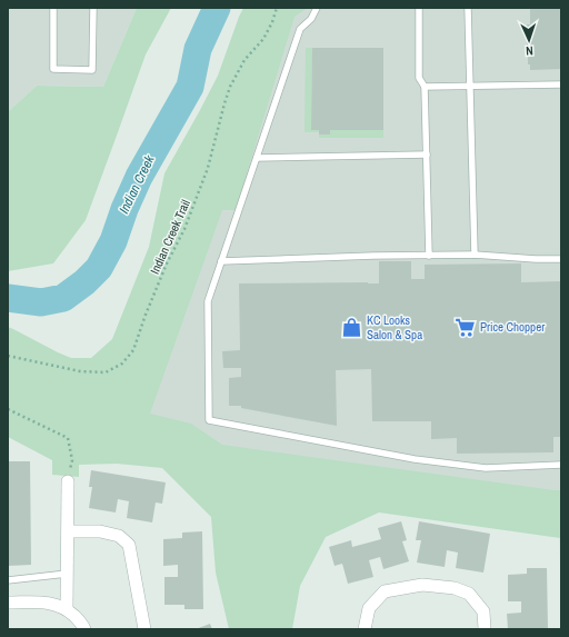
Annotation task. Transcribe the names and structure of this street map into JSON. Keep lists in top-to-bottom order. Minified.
{"streets":{"path":["Indian Creek Trail"]},"water":["Indian Creek"],"places":{"shop":["KC Looks Salon & Spa"],"supermarket":["Price Chopper"]},"north":"bottom"}
